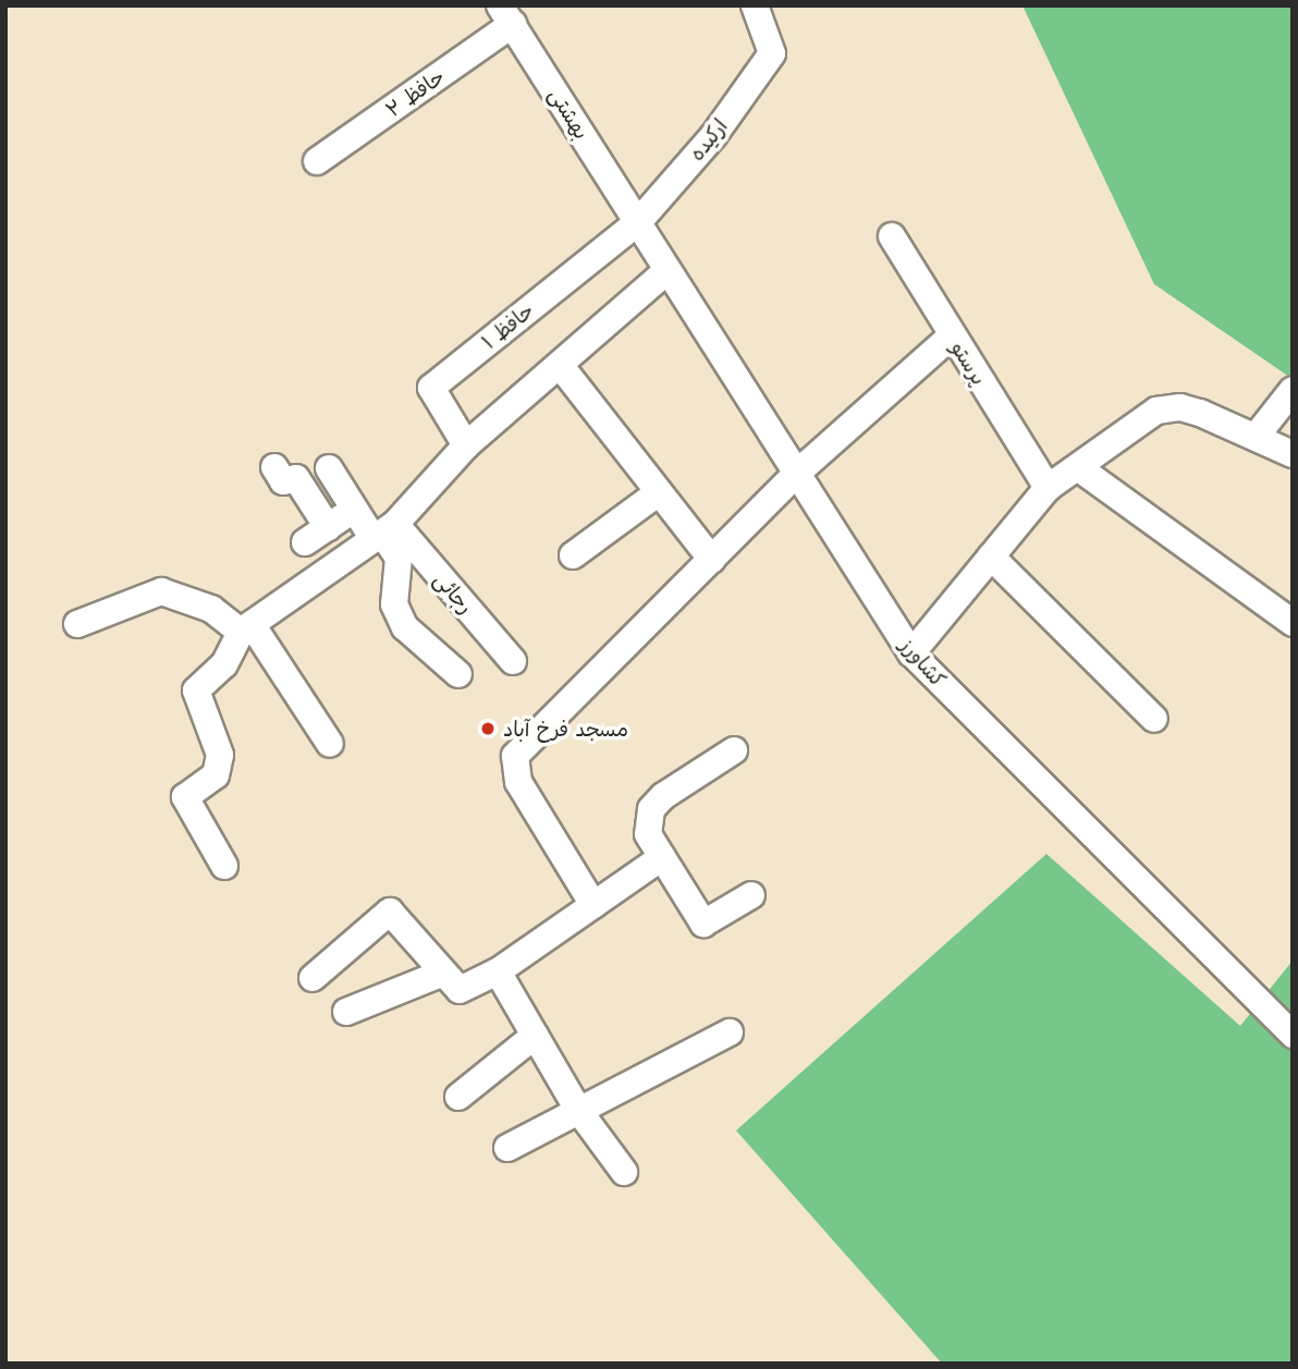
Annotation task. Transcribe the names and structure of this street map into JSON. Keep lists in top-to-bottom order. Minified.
{"streets":{"street":["حافظ ۲","بهشتی","ارکیده","حافظ ۱","پرستو","رجائی","کشاورز"]},"crossings":[["حافظ ۲","بهشتی"],["بهشتی","ارکیده"],["بهشتی","حافظ ۱"],["بهشتی","کشاورز"],["ارکیده","حافظ ۱"],["ارکیده","کشاورز"],["حافظ ۱","کشاورز"]],"places":["مسجد فرخ آباد"]}
